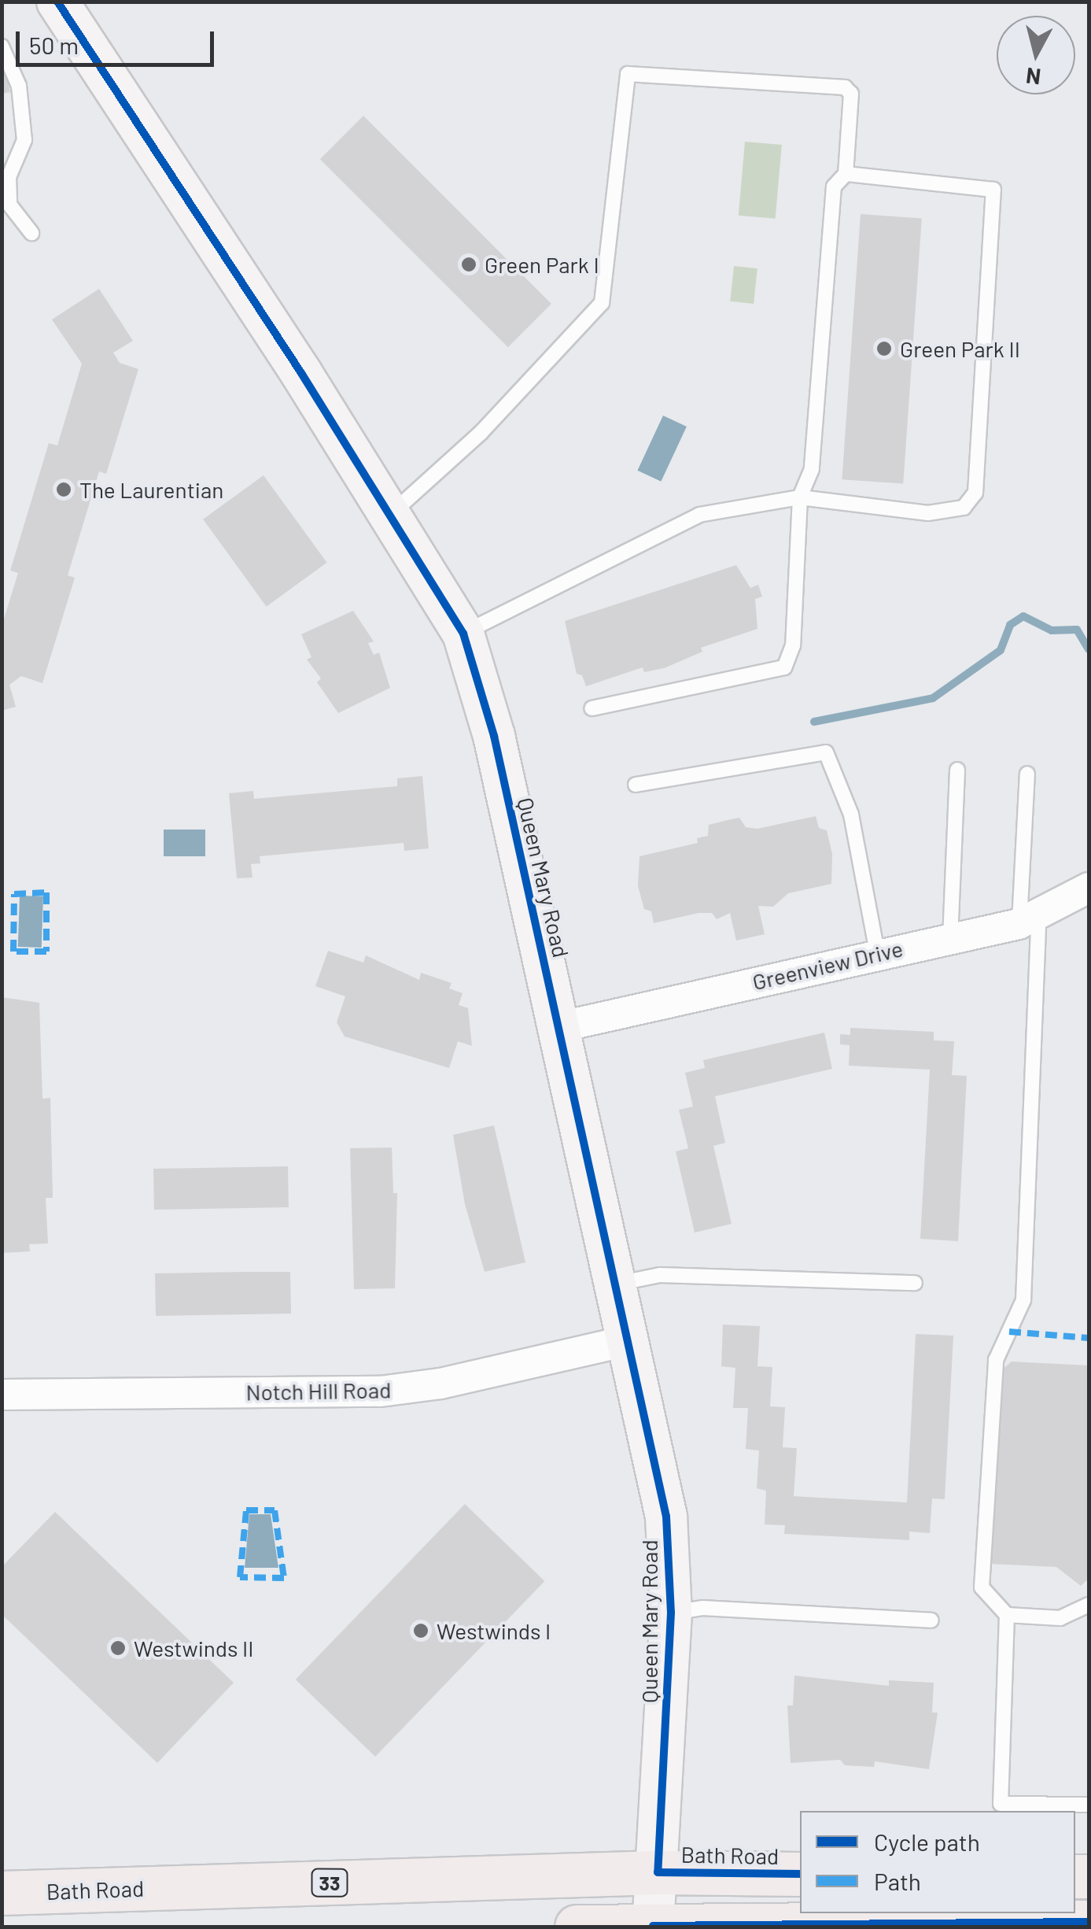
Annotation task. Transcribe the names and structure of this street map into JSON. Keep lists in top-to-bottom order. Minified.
{"streets":{"main road":["Bath Road","33"],"street":["Queen Mary Road","Greenview Drive","Notch Hill Road"]},"crossings":[["Queen Mary Road","Greenview Drive"],["Queen Mary Road","Notch Hill Road"],["Queen Mary Road","Bath Road"]],"places":["Green Park I","Green Park II","The Laurentian","Westwinds I","Westwinds II"],"legend":["Cycle path","Path"],"scale_bar":"50 m","north":"bottom"}
